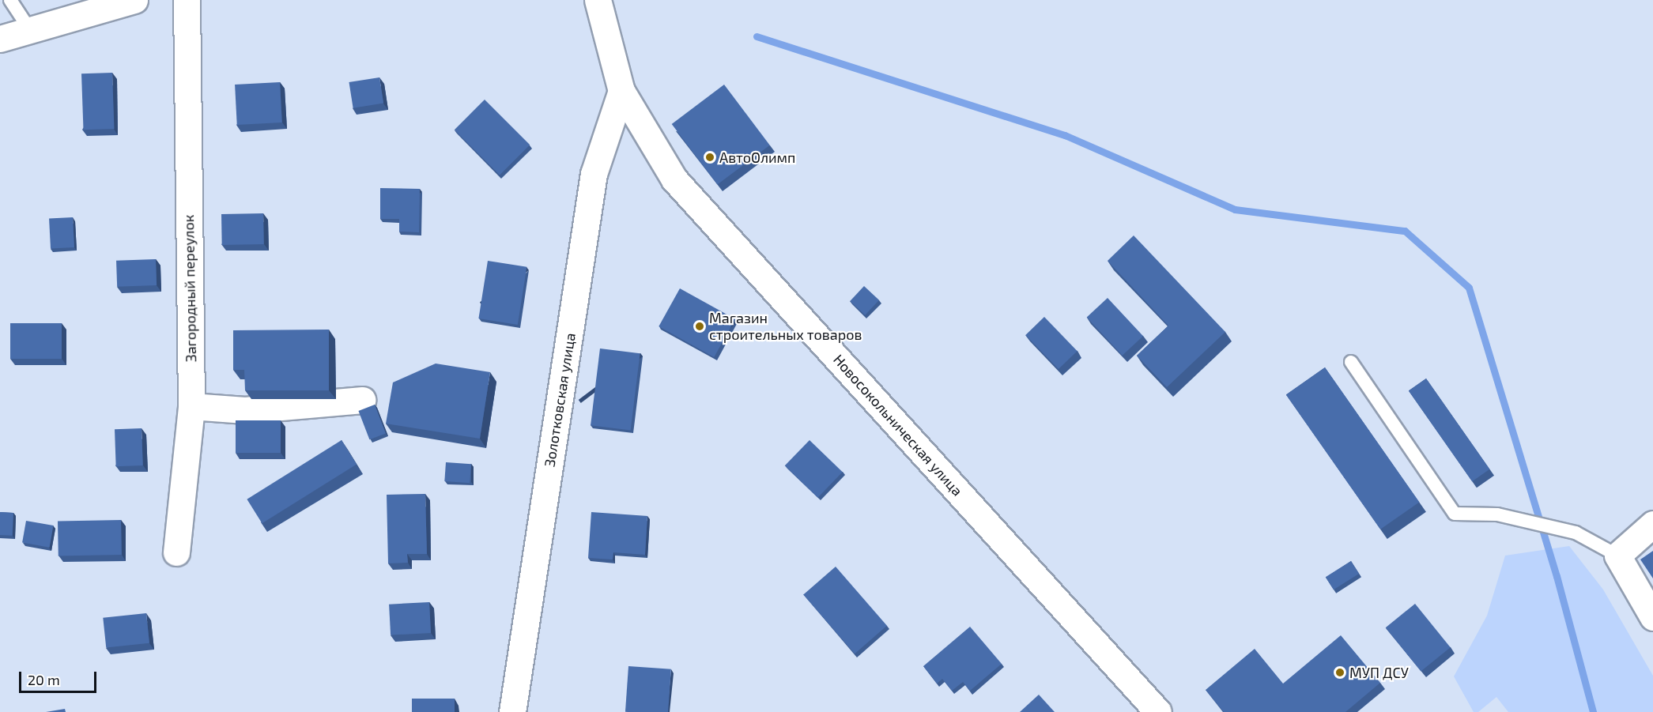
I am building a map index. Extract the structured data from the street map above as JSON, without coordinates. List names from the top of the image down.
{
  "streets": {
    "street": ["Загородный переулок", "Золотковская улица", "Новосокольническая улица"]
  },
  "crossings": [
    ["Золотковская улица", "Новосокольническая улица"]
  ],
  "places": ["АвтоОлимп", "Магазин строительных товаров", "МУП ДСУ"],
  "scale_bar": "20 m"
}
